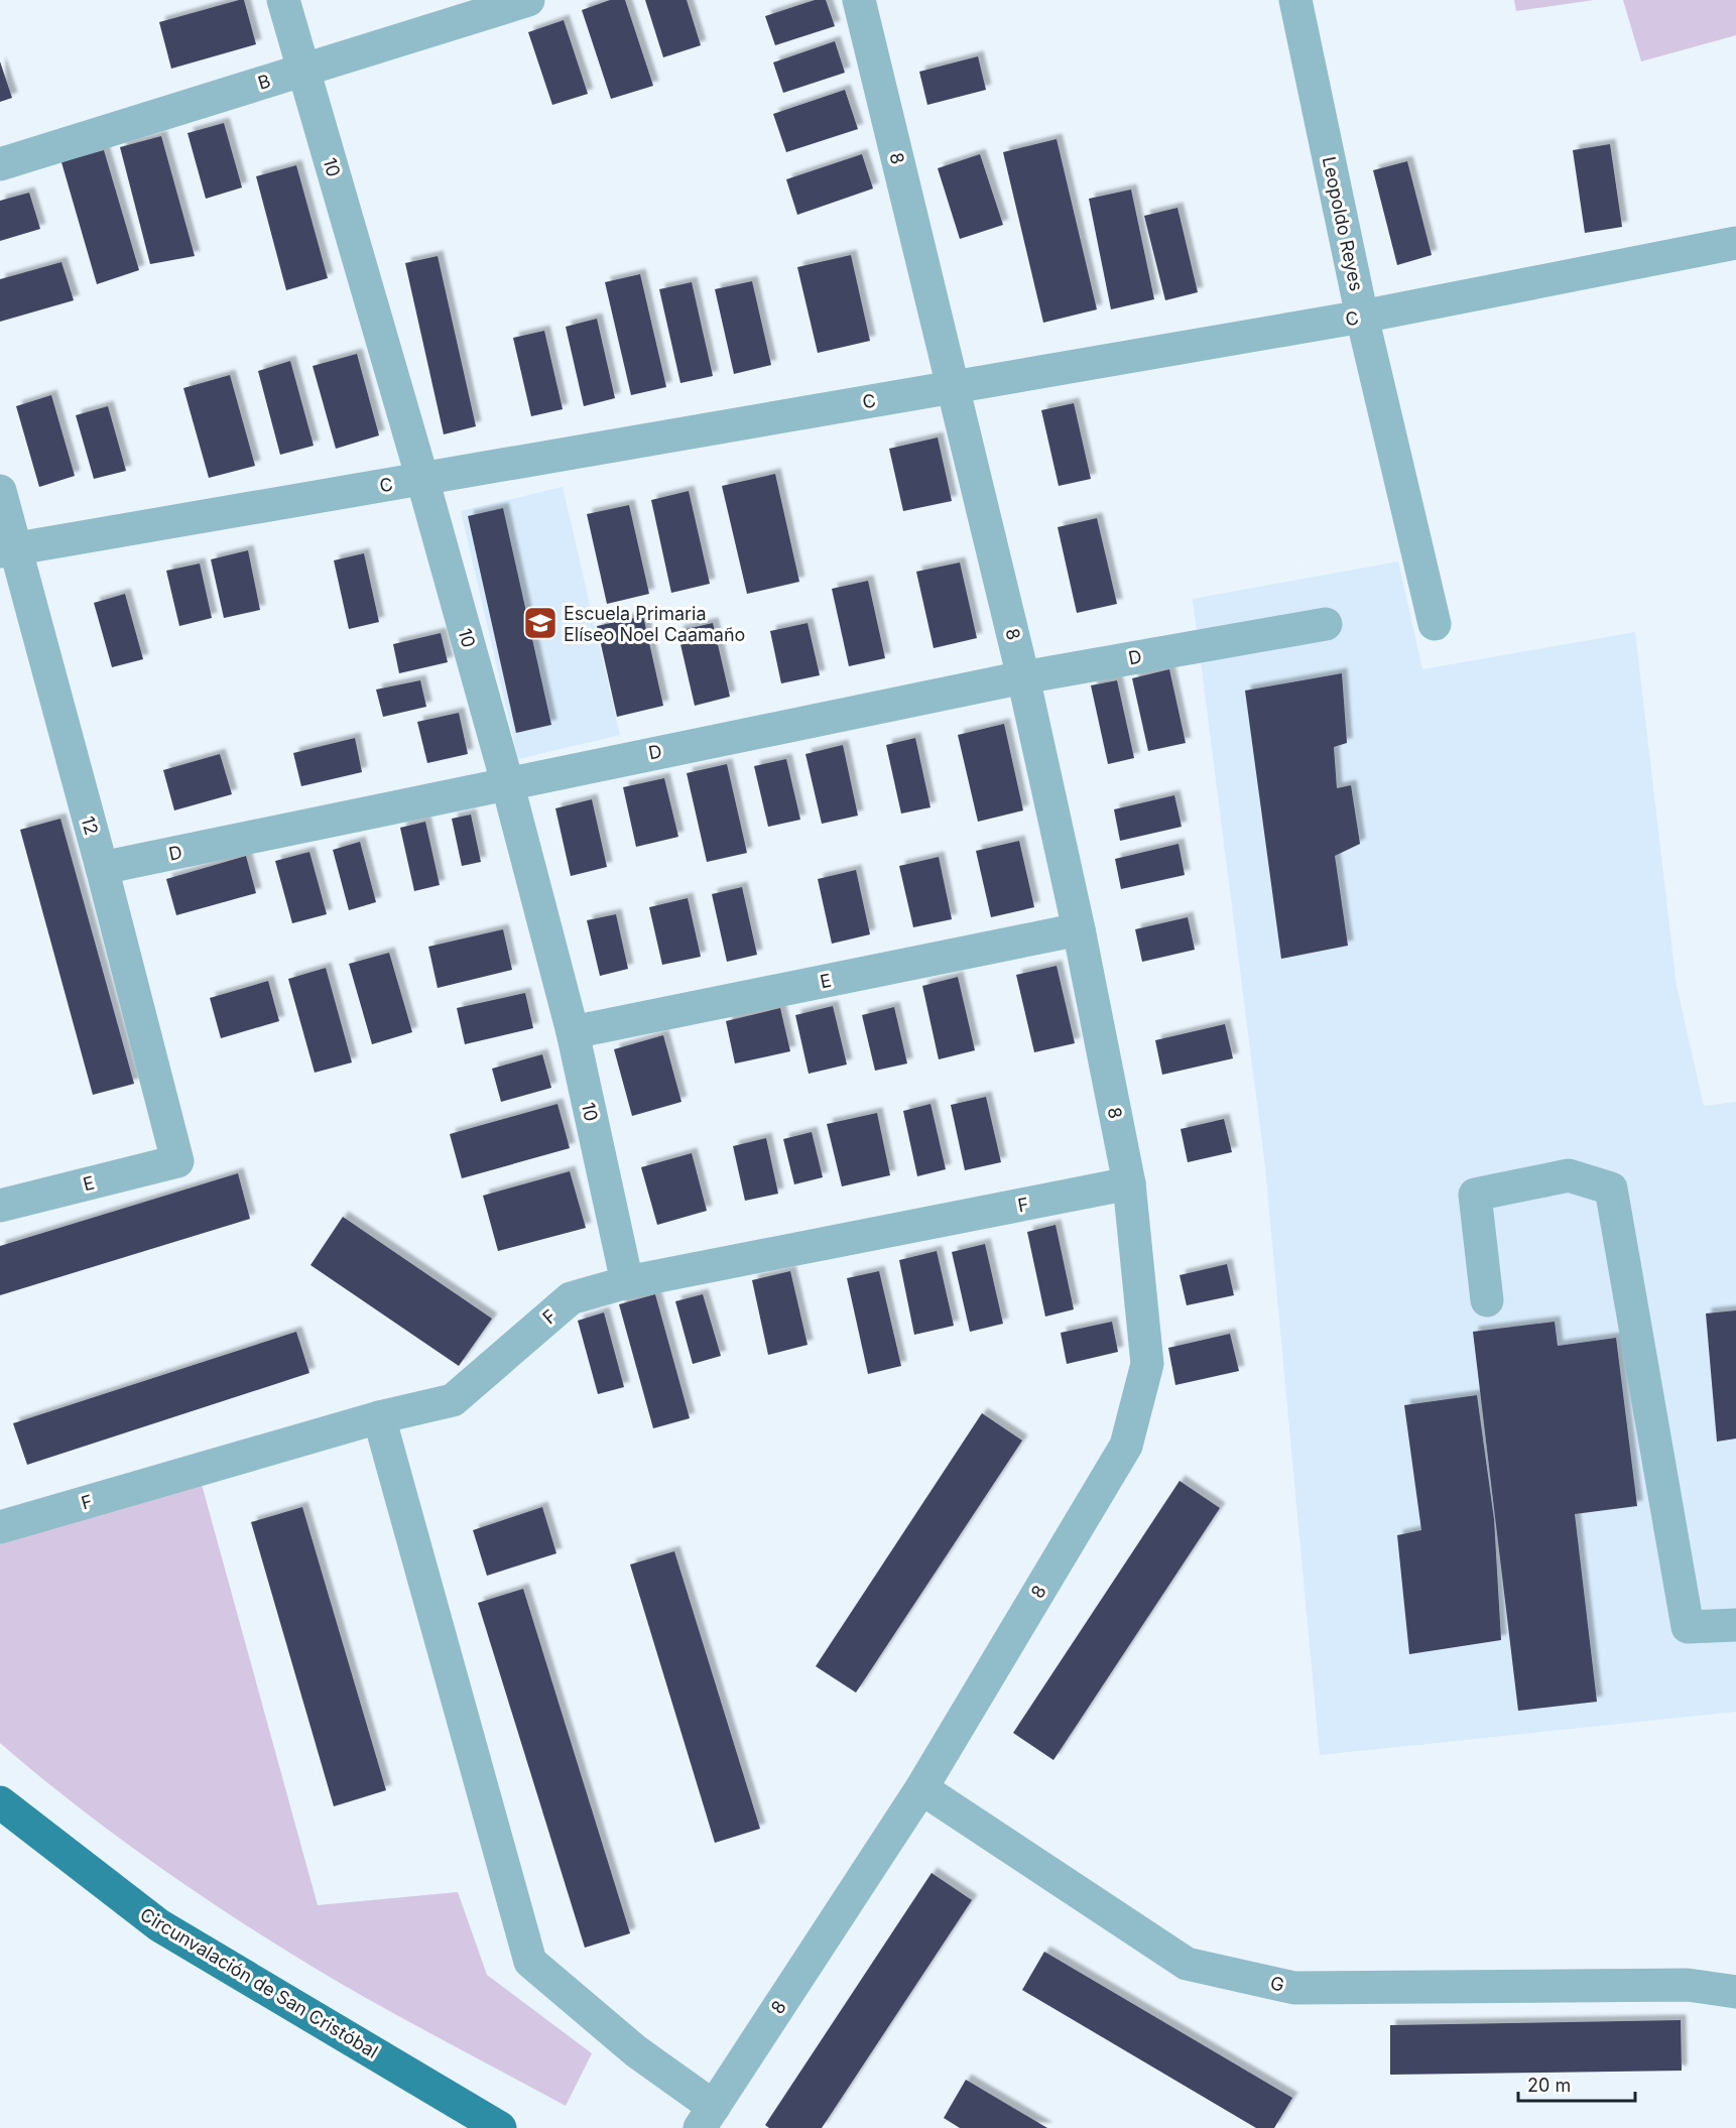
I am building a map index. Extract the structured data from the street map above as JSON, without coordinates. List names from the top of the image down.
{
  "streets": {
    "main road": ["Circunvalación de San Cristóbal"],
    "street": [
      "B",
      "8",
      "10",
      "Leopoldo Reyes",
      "C",
      "D",
      "12",
      "E",
      "F",
      "G"
    ]
  },
  "crossings": [
    ["B", "10"],
    ["8", "C"],
    ["8", "D"],
    ["8", "E"],
    ["8", "F"],
    ["8", "G"],
    ["10", "C"],
    ["10", "D"],
    ["10", "E"],
    ["10", "F"],
    ["Leopoldo Reyes", "C"],
    ["C", "12"],
    ["D", "12"],
    ["12", "E"]
  ],
  "places": {
    "school or university": ["Escuela Primaria Elíseo Noel Caamaño"]
  },
  "scale_bar": "20 m"
}
